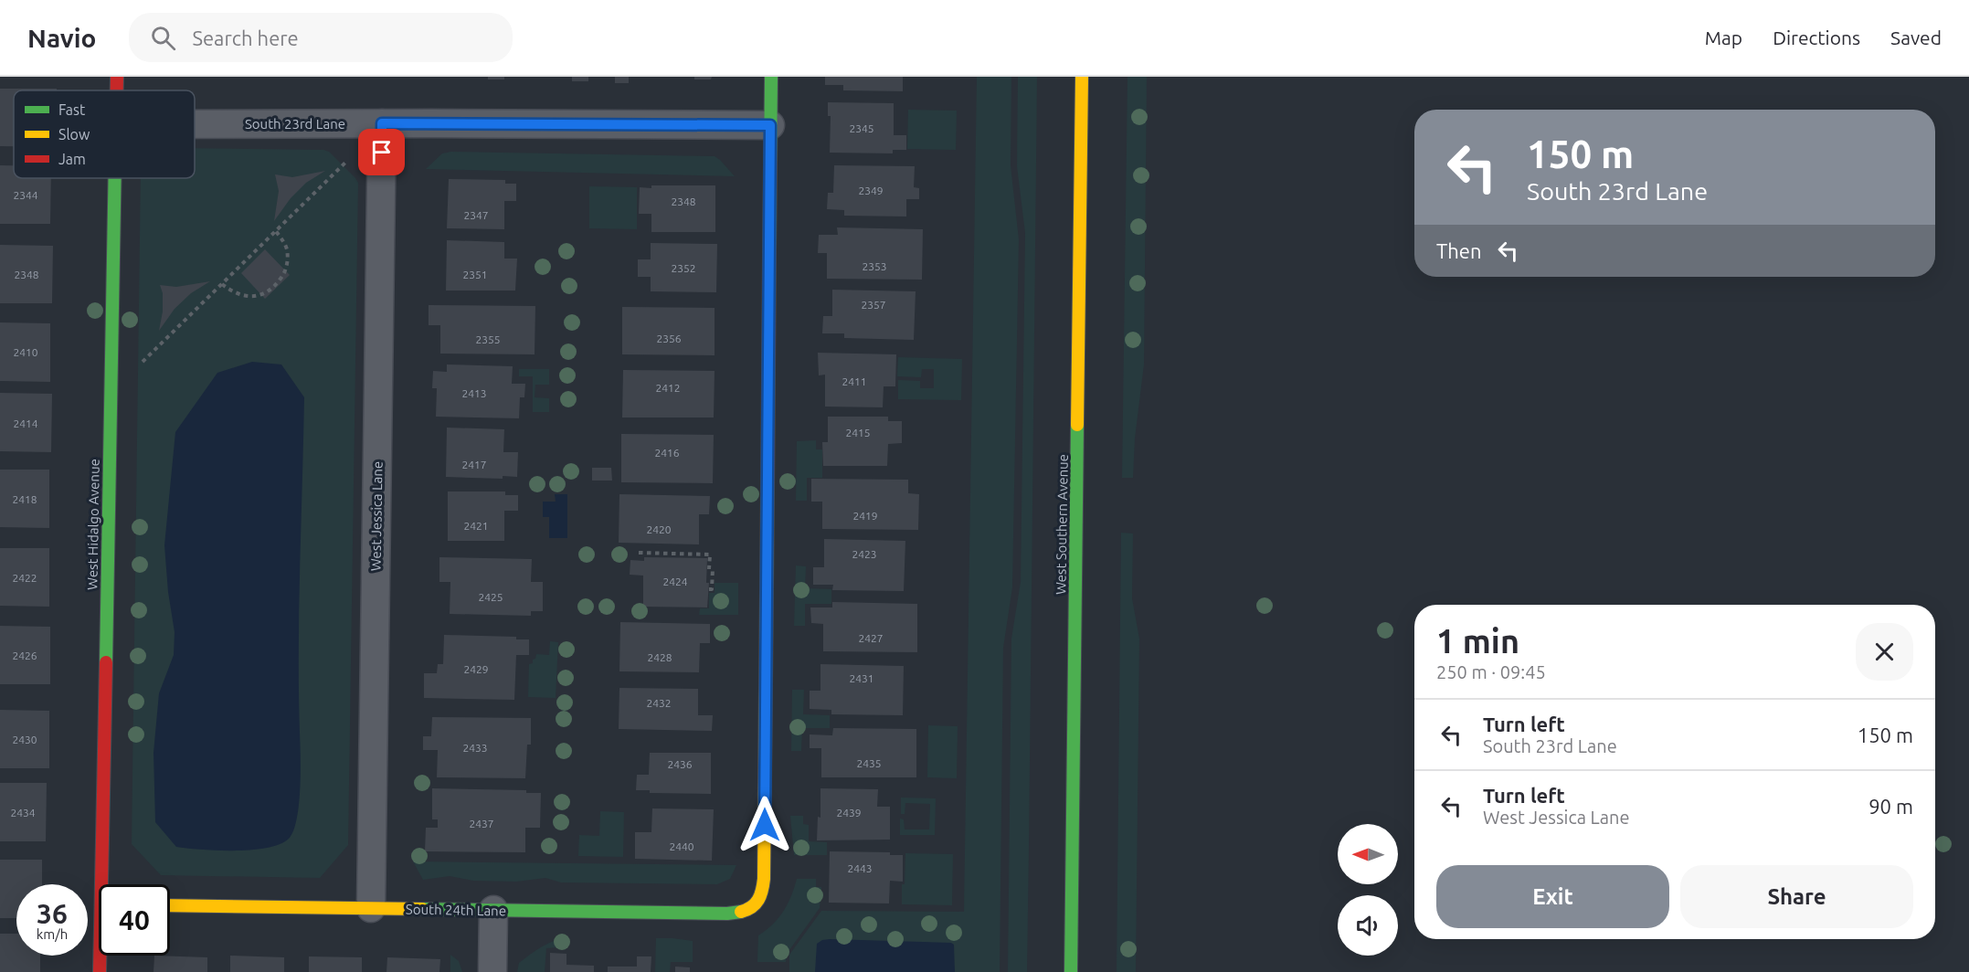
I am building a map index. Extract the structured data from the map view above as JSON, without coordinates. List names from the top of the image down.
{
  "streets": {
    "street": [
      "South 23rd Lane",
      "West Jessica Lane",
      "West Hidalgo Avenue",
      "West Southern Avenue",
      "South 24th Lane"
    ]
  },
  "crossings": [
    ["South 23rd Lane", "West Jessica Lane"],
    ["South 23rd Lane", "South 24th Lane"],
    ["West Jessica Lane", "South 24th Lane"]
  ],
  "house_numbers": [
    "2345",
    "2349",
    "2344",
    "2348",
    "2347",
    "2353",
    "2352",
    "2348",
    "2351",
    "2357",
    "2356",
    "2355",
    "2410",
    "2411",
    "2412",
    "2413",
    "2414",
    "2415",
    "2416",
    "2417",
    "2418",
    "2419",
    "2421",
    "2420",
    "2423",
    "2422",
    "2424",
    "2425",
    "2427",
    "2426",
    "2428",
    "2429",
    "2431",
    "2432",
    "2430",
    "2433",
    "2435",
    "2436",
    "2434",
    "2439",
    "2437",
    "2440",
    "2443"
  ],
  "legend": ["Fast", "Slow", "Jam"],
  "north": "left",
  "page": {
    "header": "Navio",
    "search": "Search here",
    "nav": ["Map", "Directions", "Saved"],
    "turn": ["150 m", "South 23rd Lane"],
    "then": "Then",
    "heading": ["1 min", "250 m · 09:45"],
    "list": [
      {
        "name": "Turn left",
        "note": "South 23rd Lane",
        "value": "150 m"
      },
      {
        "name": "Turn left",
        "note": "West Jessica Lane",
        "value": "90 m"
      }
    ],
    "buttons": ["Exit", "Share"],
    "speed": "36 km/h",
    "limit": "40"
  }
}
